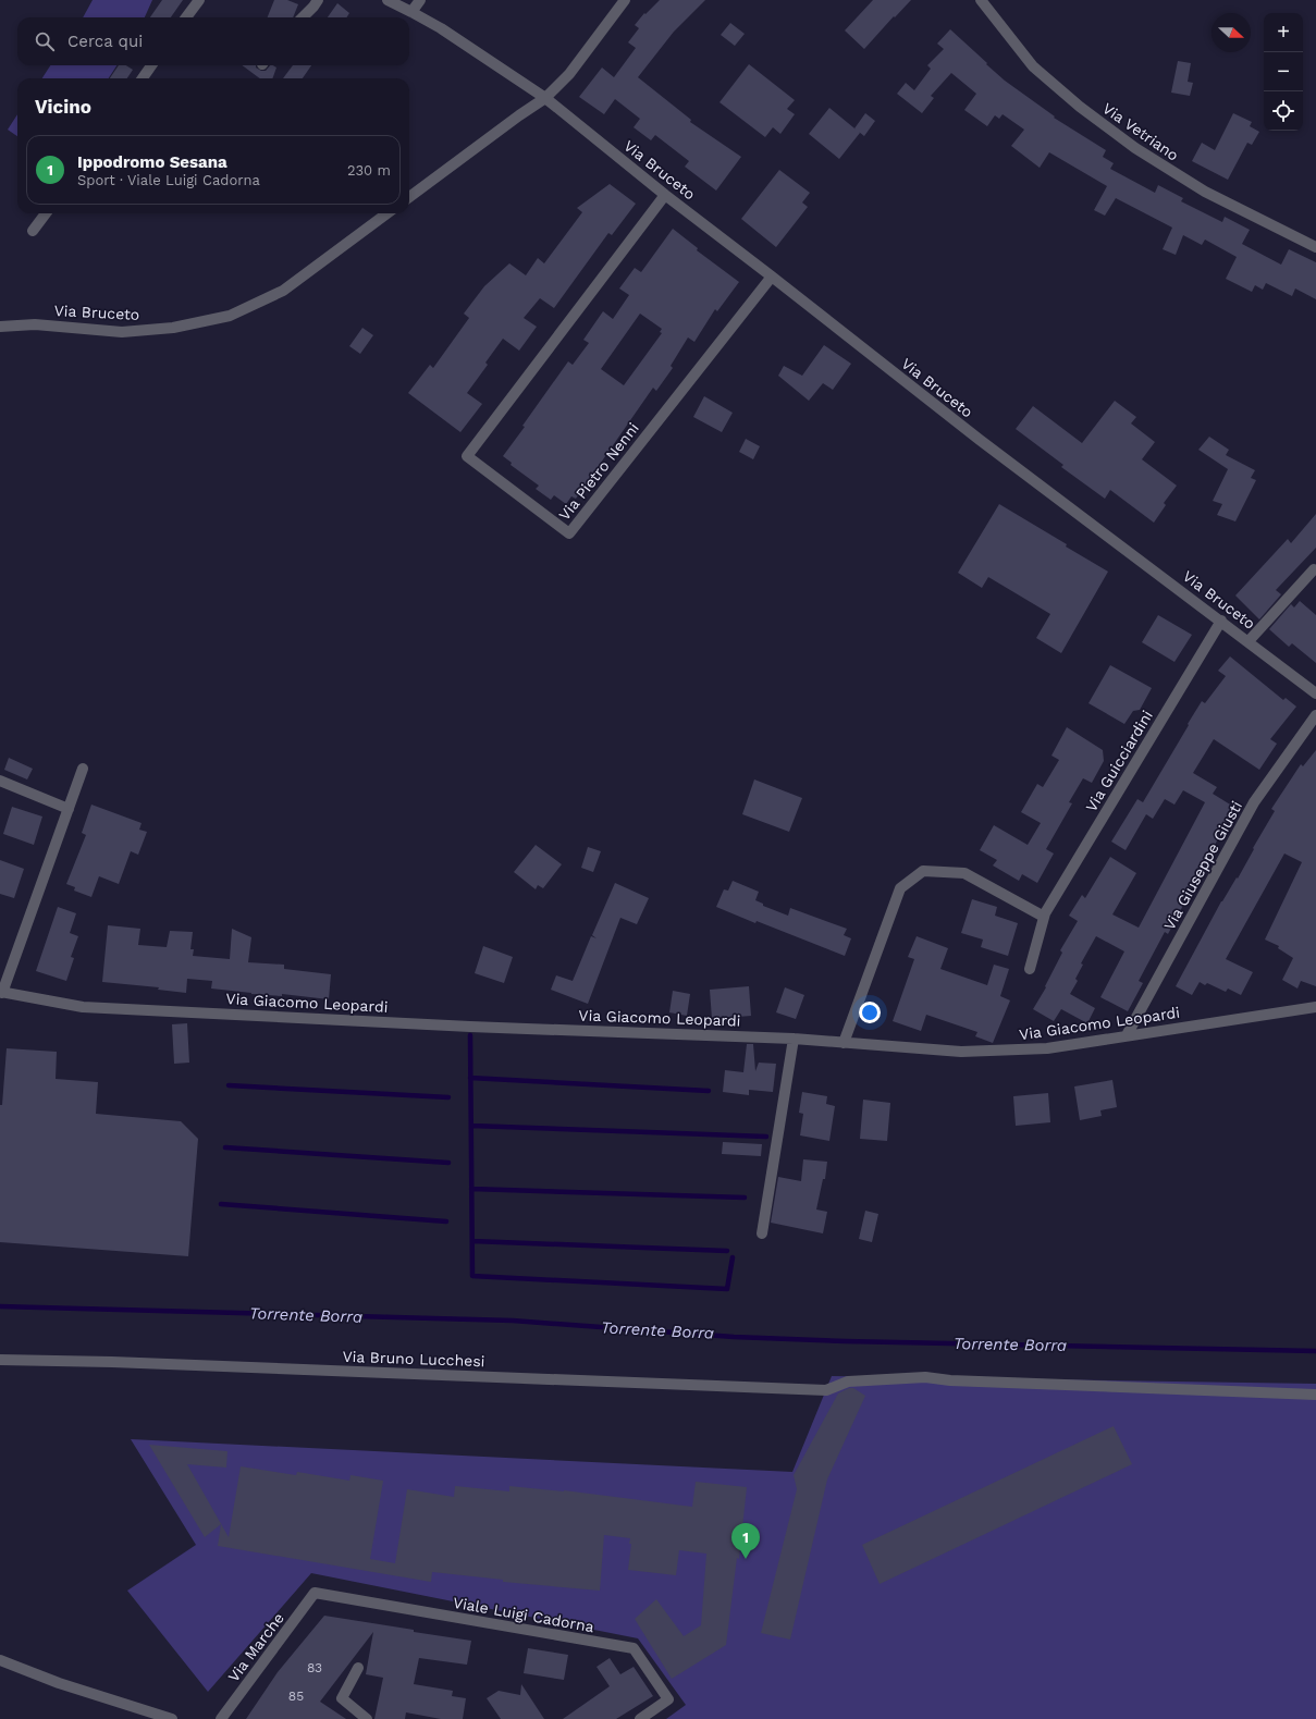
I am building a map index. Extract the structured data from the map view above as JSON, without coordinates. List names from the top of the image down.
{
  "streets": {
    "street": [
      "Via Vetriano",
      "Via Bruceto",
      "Via Pietro Nenni",
      "Via Guicciardini",
      "Via Giuseppe Giusti",
      "Via Giacomo Leopardi",
      "Via Bruno Lucchesi",
      "Viale Luigi Cadorna",
      "Via Marche"
    ]
  },
  "crossings": [
    ["Via Bruceto", "Via Pietro Nenni"],
    ["Via Bruceto", "Via Guicciardini"],
    ["Via Giuseppe Giusti", "Via Giacomo Leopardi"],
    ["Viale Luigi Cadorna", "Via Marche"]
  ],
  "water": ["Torrente Borra"],
  "house_numbers": ["83", "85"],
  "north": "right",
  "page": {
    "map_buttons": ["+", "−"],
    "search": "Cerca qui",
    "heading": "Vicino",
    "list": [
      {
        "mark": "1",
        "name": "Ippodromo Sesana",
        "note": "Sport · Viale Luigi Cadorna",
        "value": "230 m"
      }
    ],
    "pins": "1"
  }
}
